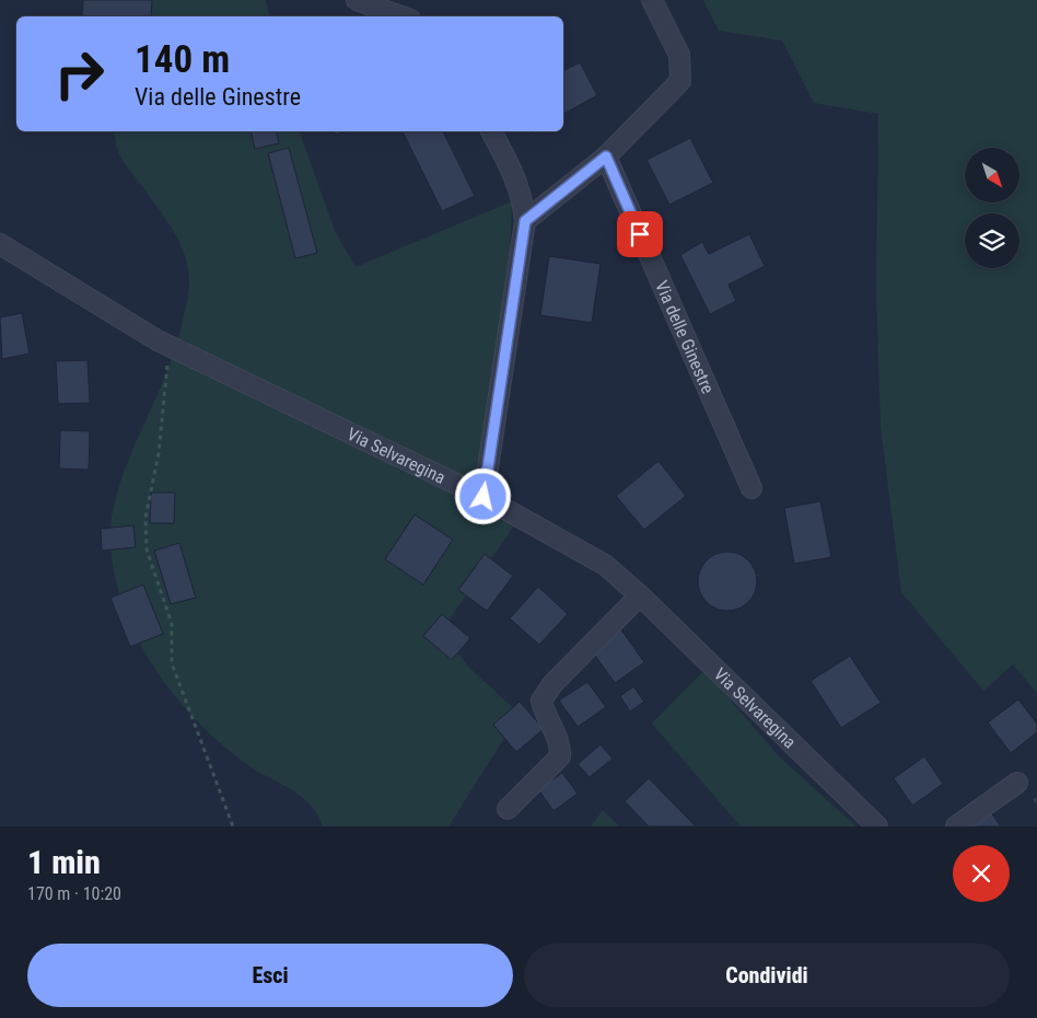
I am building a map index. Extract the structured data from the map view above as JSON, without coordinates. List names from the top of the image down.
{
  "streets": {
    "street": ["Via delle Ginestre", "Via Selvaregina"]
  },
  "north": "bottom right",
  "page": {
    "turn": ["140 m", "Via delle Ginestre"],
    "heading": ["1 min", "170 m · 10:20"],
    "buttons": ["Esci", "Condividi"]
  }
}
